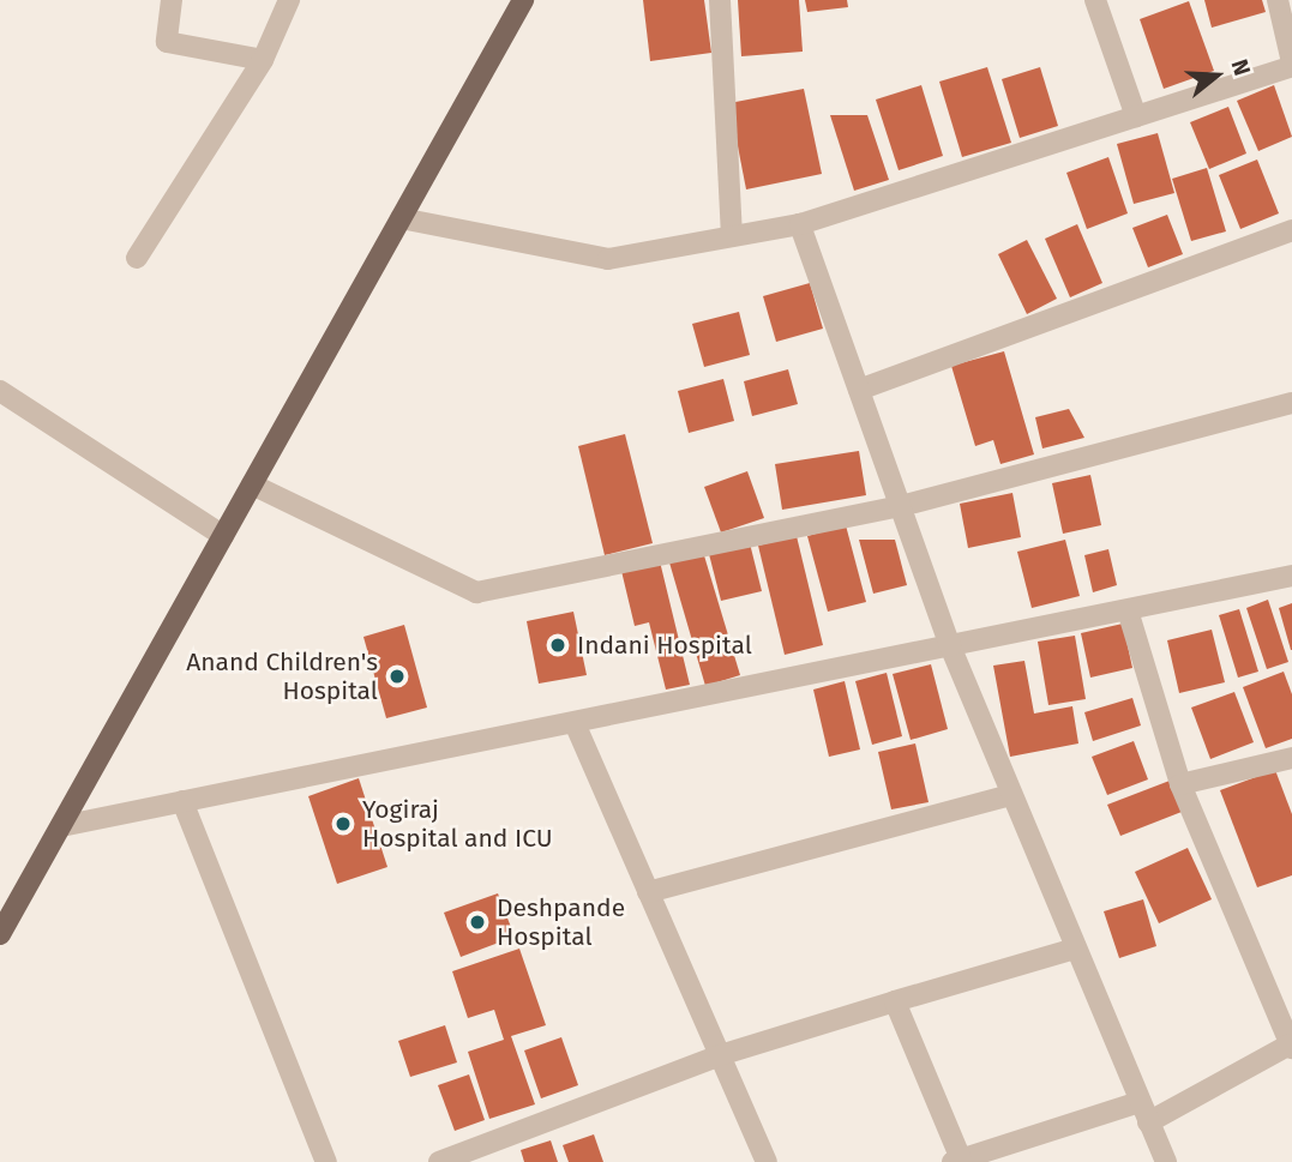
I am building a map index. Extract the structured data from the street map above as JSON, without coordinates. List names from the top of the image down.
{
  "places": [
    "Indani Hospital",
    "Anand Children's Hospital",
    "Yogiraj Hospital and ICU",
    "Deshpande Hospital"
  ],
  "north": "right"
}
